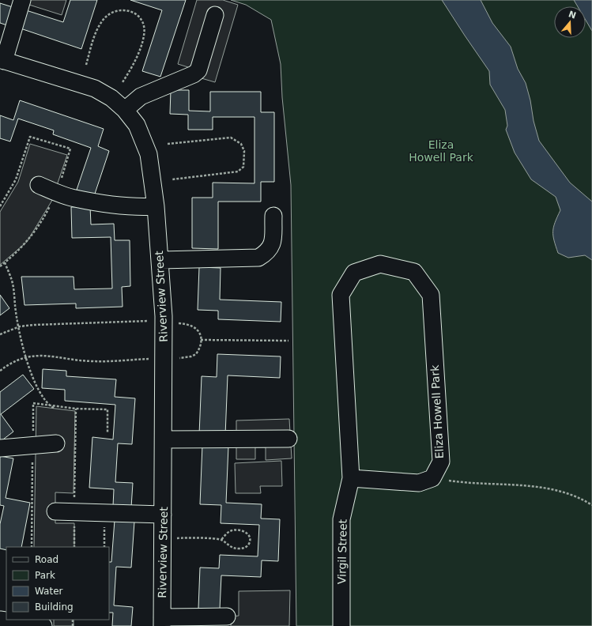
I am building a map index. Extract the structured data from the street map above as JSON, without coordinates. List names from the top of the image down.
{
  "streets": {
    "street": ["Riverview Street", "Eliza Howell Park", "Virgil Street"]
  },
  "crossings": [
    ["Eliza Howell Park", "Virgil Street"]
  ],
  "parks": ["Eliza Howell Park"],
  "legend": [
    "Road",
    "Park",
    "Water",
    "Building"
  ],
  "north": "top"
}
